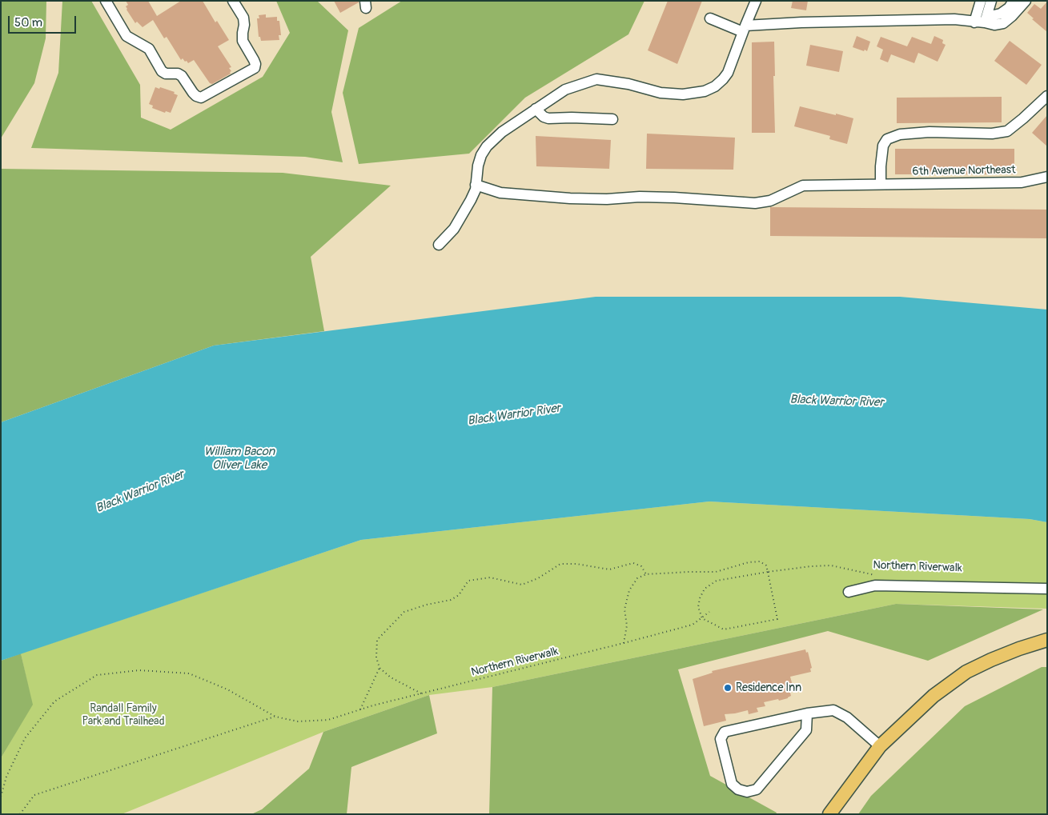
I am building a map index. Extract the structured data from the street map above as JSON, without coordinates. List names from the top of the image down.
{
  "streets": {
    "street": ["6th Avenue Northeast"],
    "path": ["Northern Riverwalk"]
  },
  "water": ["Black Warrior River", "William Bacon Oliver Lake"],
  "parks": ["Randall Family Park and Trailhead"],
  "places": ["Residence Inn"],
  "scale_bar": "50 m"
}
